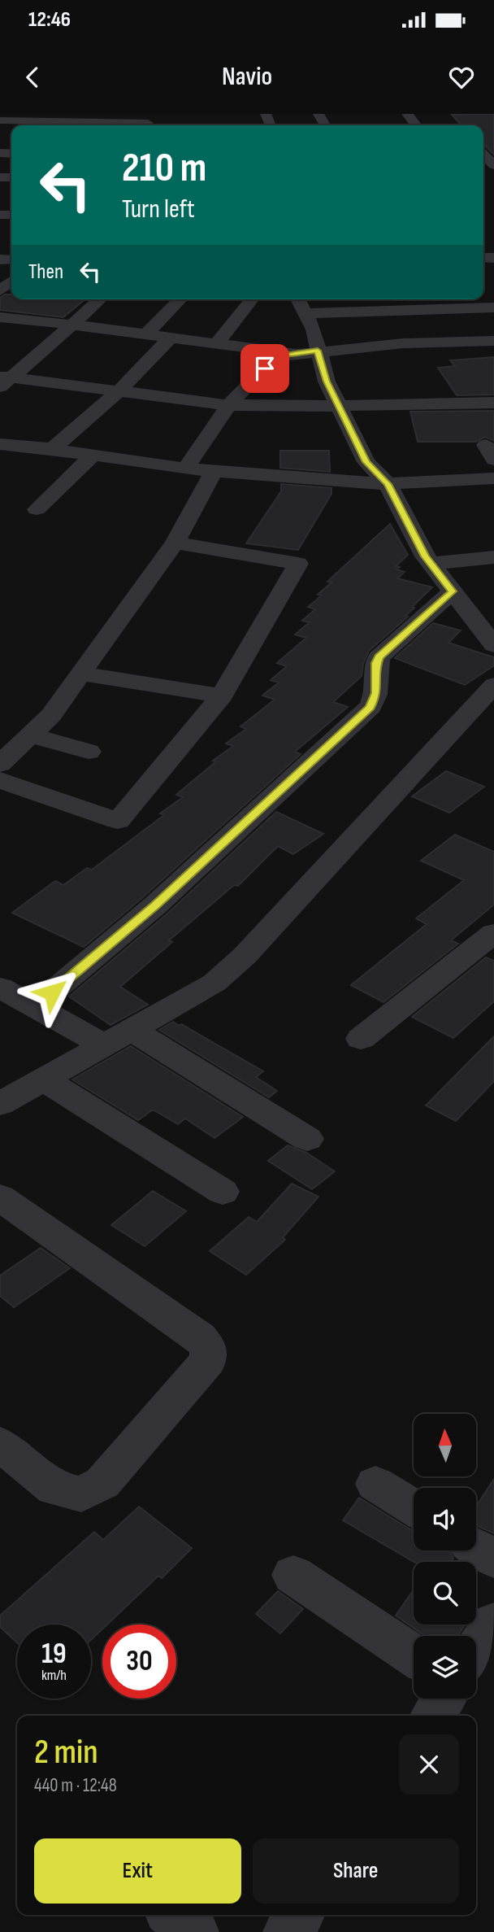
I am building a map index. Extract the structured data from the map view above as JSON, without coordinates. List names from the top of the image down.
{
  "north": "top",
  "page": {
    "status": "12:46",
    "header": "Navio",
    "turn": ["210 m", "Turn left"],
    "then": "Then",
    "speed": "19 km/h",
    "limit": "30",
    "heading": ["2 min", "440 m · 12:48"],
    "buttons": ["Exit", "Share"]
  }
}
